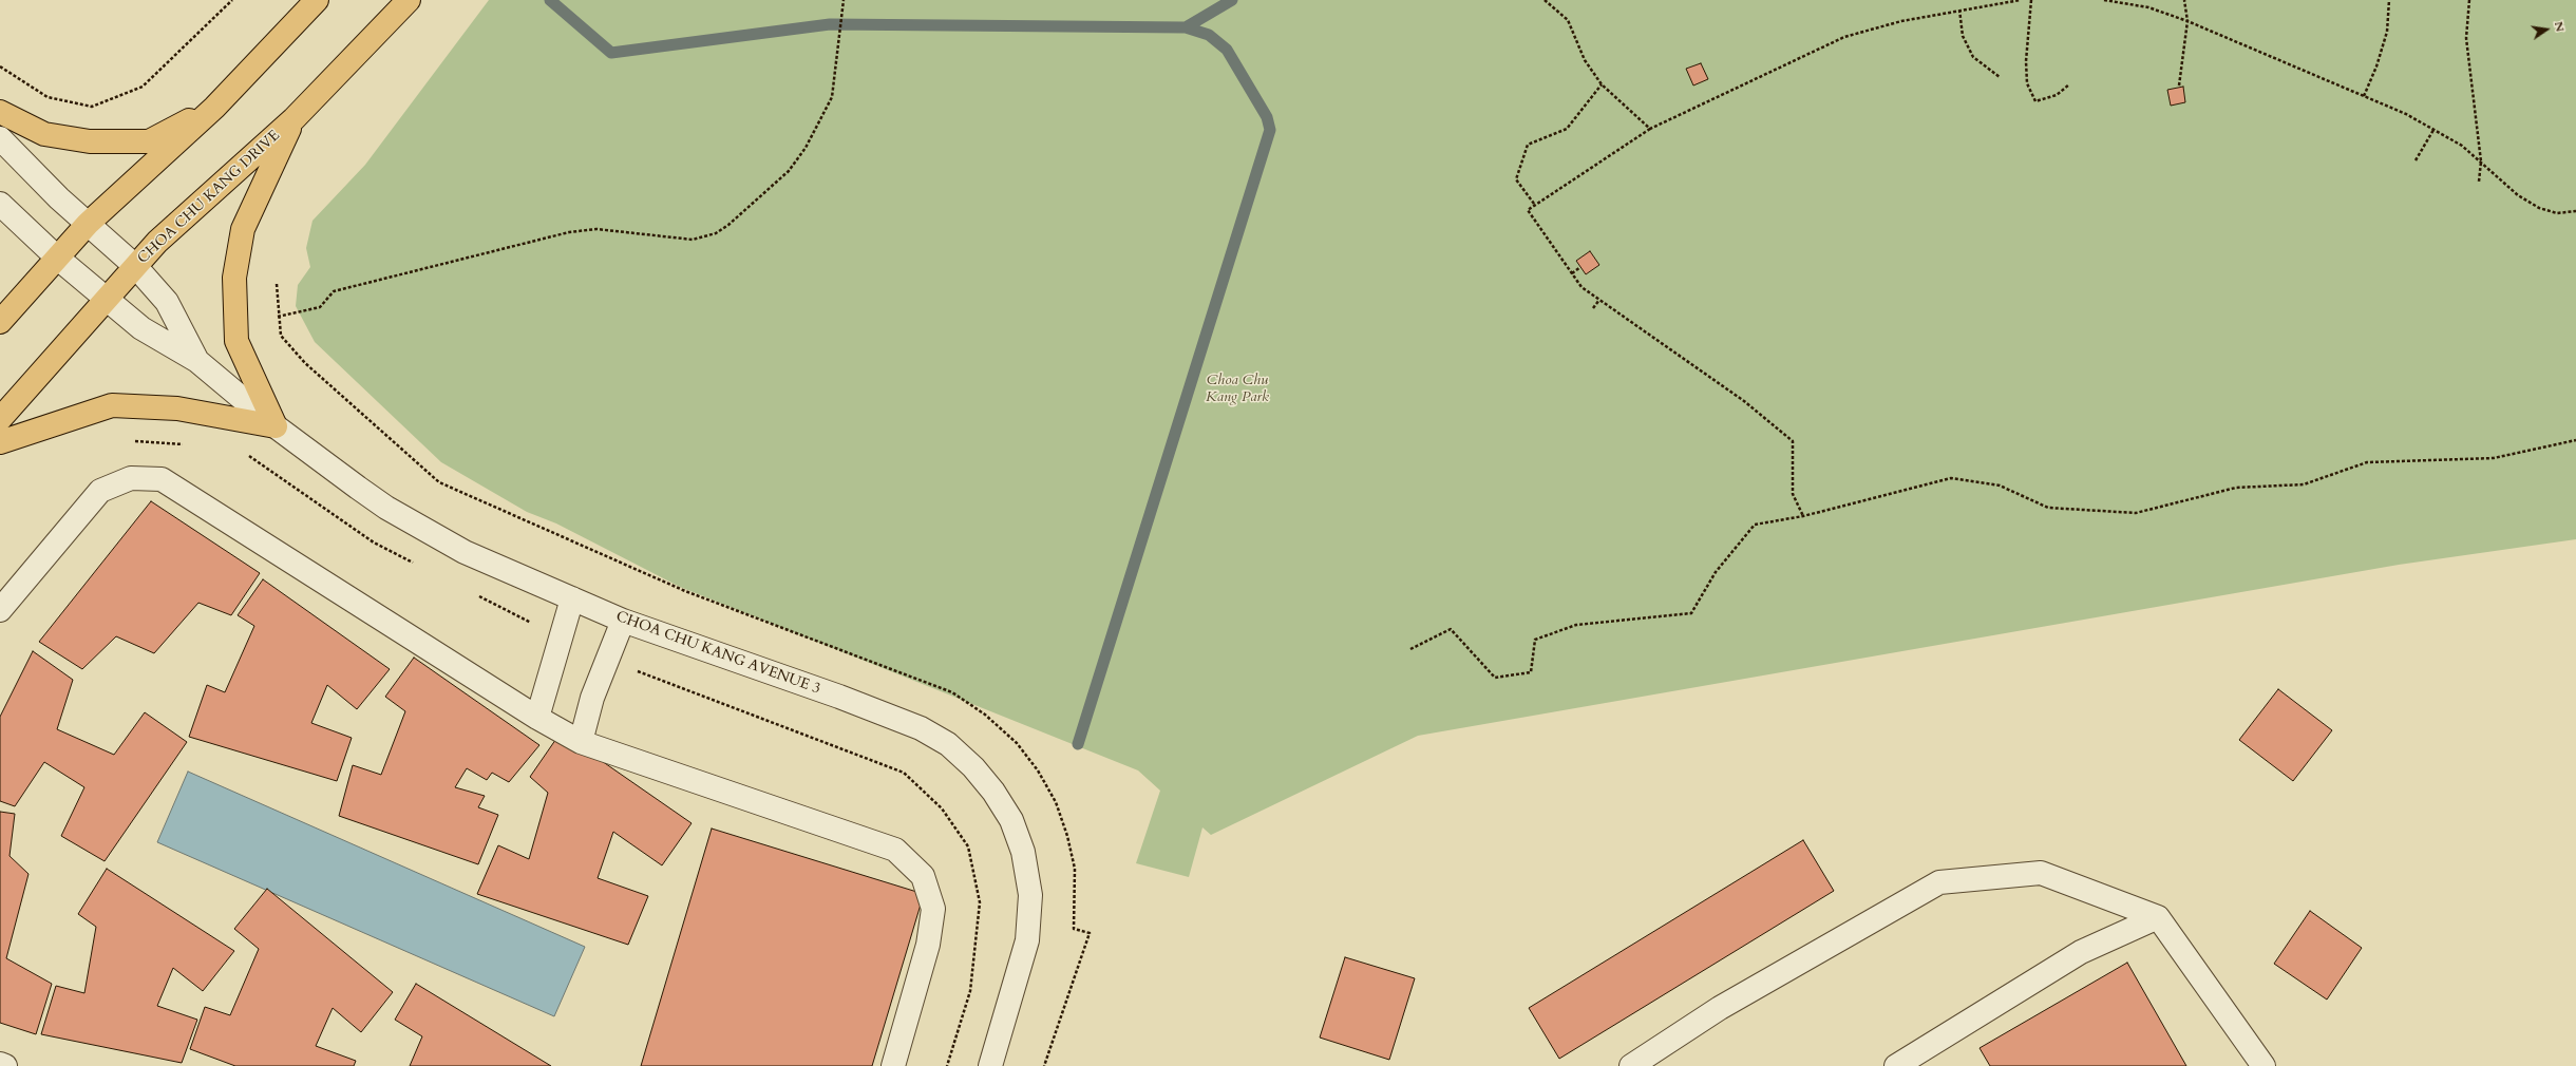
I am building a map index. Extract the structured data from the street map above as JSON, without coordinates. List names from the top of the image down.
{
  "streets": {
    "main road": ["CHOA CHU KANG DRIVE"],
    "street": ["CHOA CHU KANG AVENUE 3"]
  },
  "crossings": [
    ["CHOA CHU KANG DRIVE", "CHOA CHU KANG AVENUE 3"]
  ],
  "parks": ["Choa Chu Kang Park"],
  "north": "right"
}
